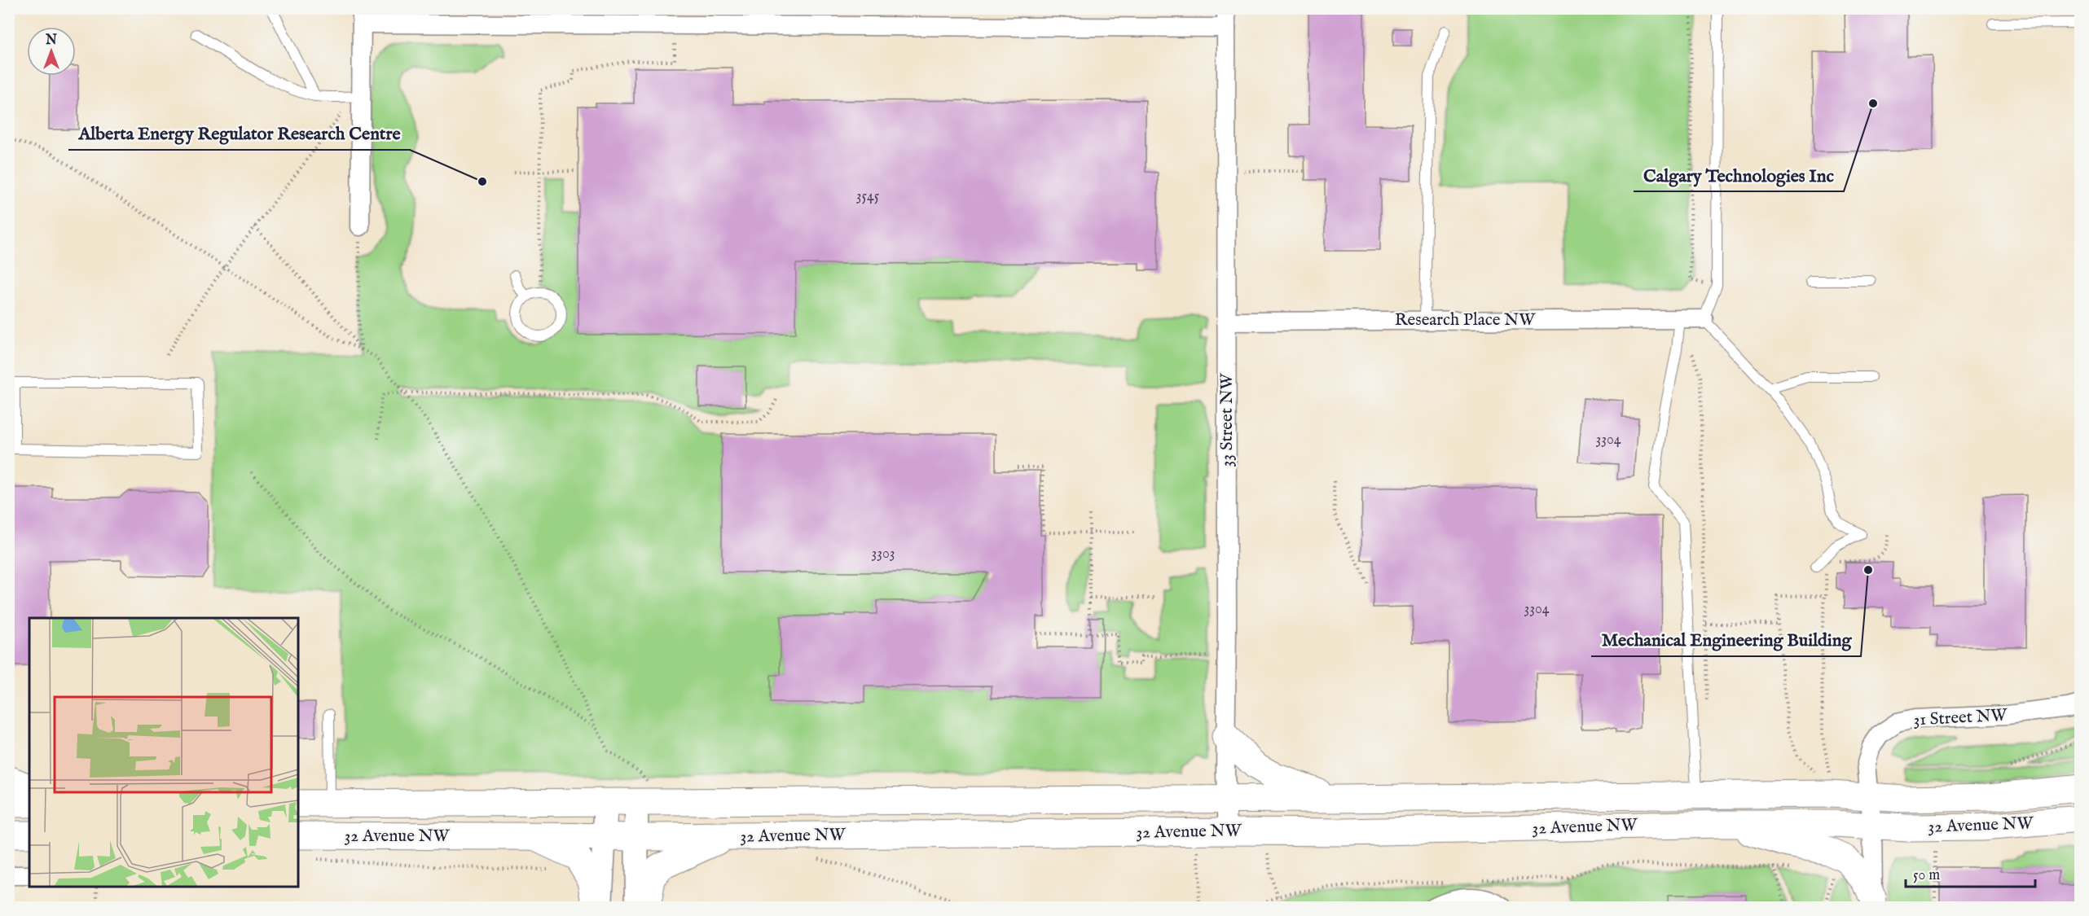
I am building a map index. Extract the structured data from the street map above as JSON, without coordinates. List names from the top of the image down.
{
  "streets": {
    "main road": ["32 Avenue NW"],
    "street": ["Research Place NW", "33 Street NW", "31 Street NW"]
  },
  "crossings": [
    ["Research Place NW", "33 Street NW"],
    ["33 Street NW", "32 Avenue NW"],
    ["31 Street NW", "32 Avenue NW"]
  ],
  "places": ["Calgary Technologies Inc", "Alberta Energy Regulator Research Centre", "Mechanical Engineering Building"],
  "house_numbers": [
    "3545",
    "3304",
    "3303",
    "3304"
  ],
  "scale_bar": "50 m",
  "north": "top"
}
